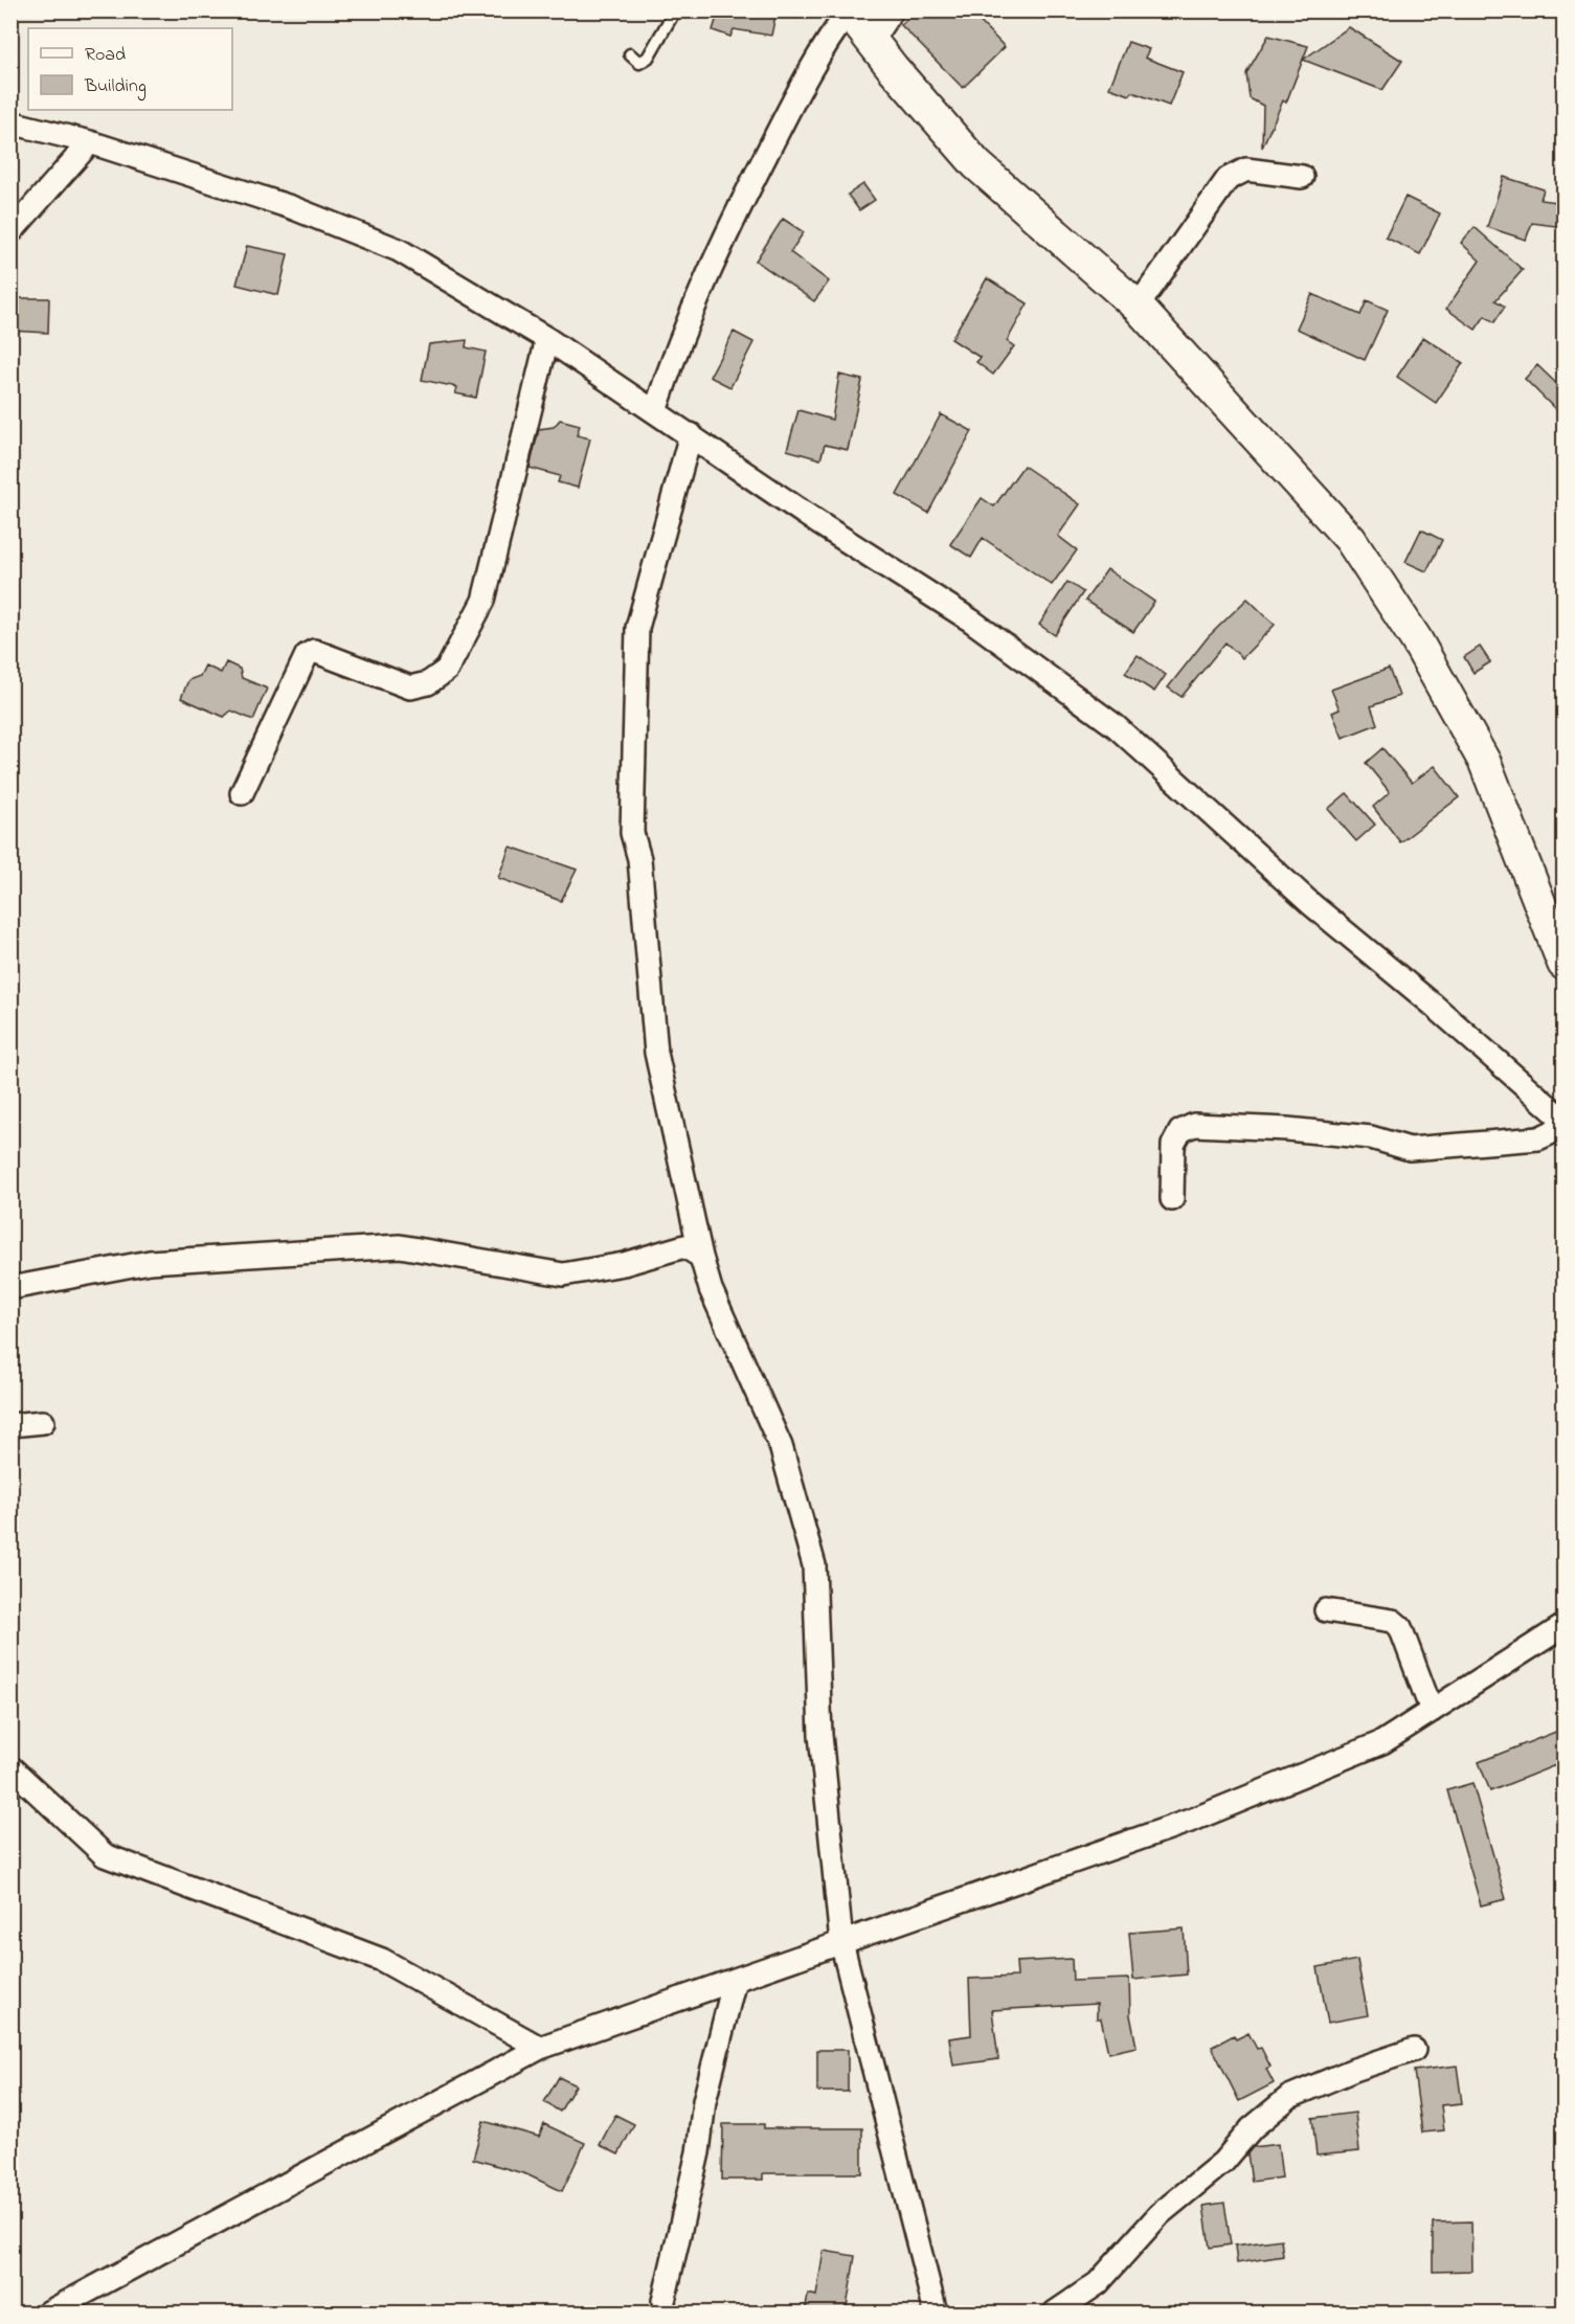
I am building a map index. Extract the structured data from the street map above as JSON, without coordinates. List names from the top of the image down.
{
  "legend": ["Road", "Building"]
}
